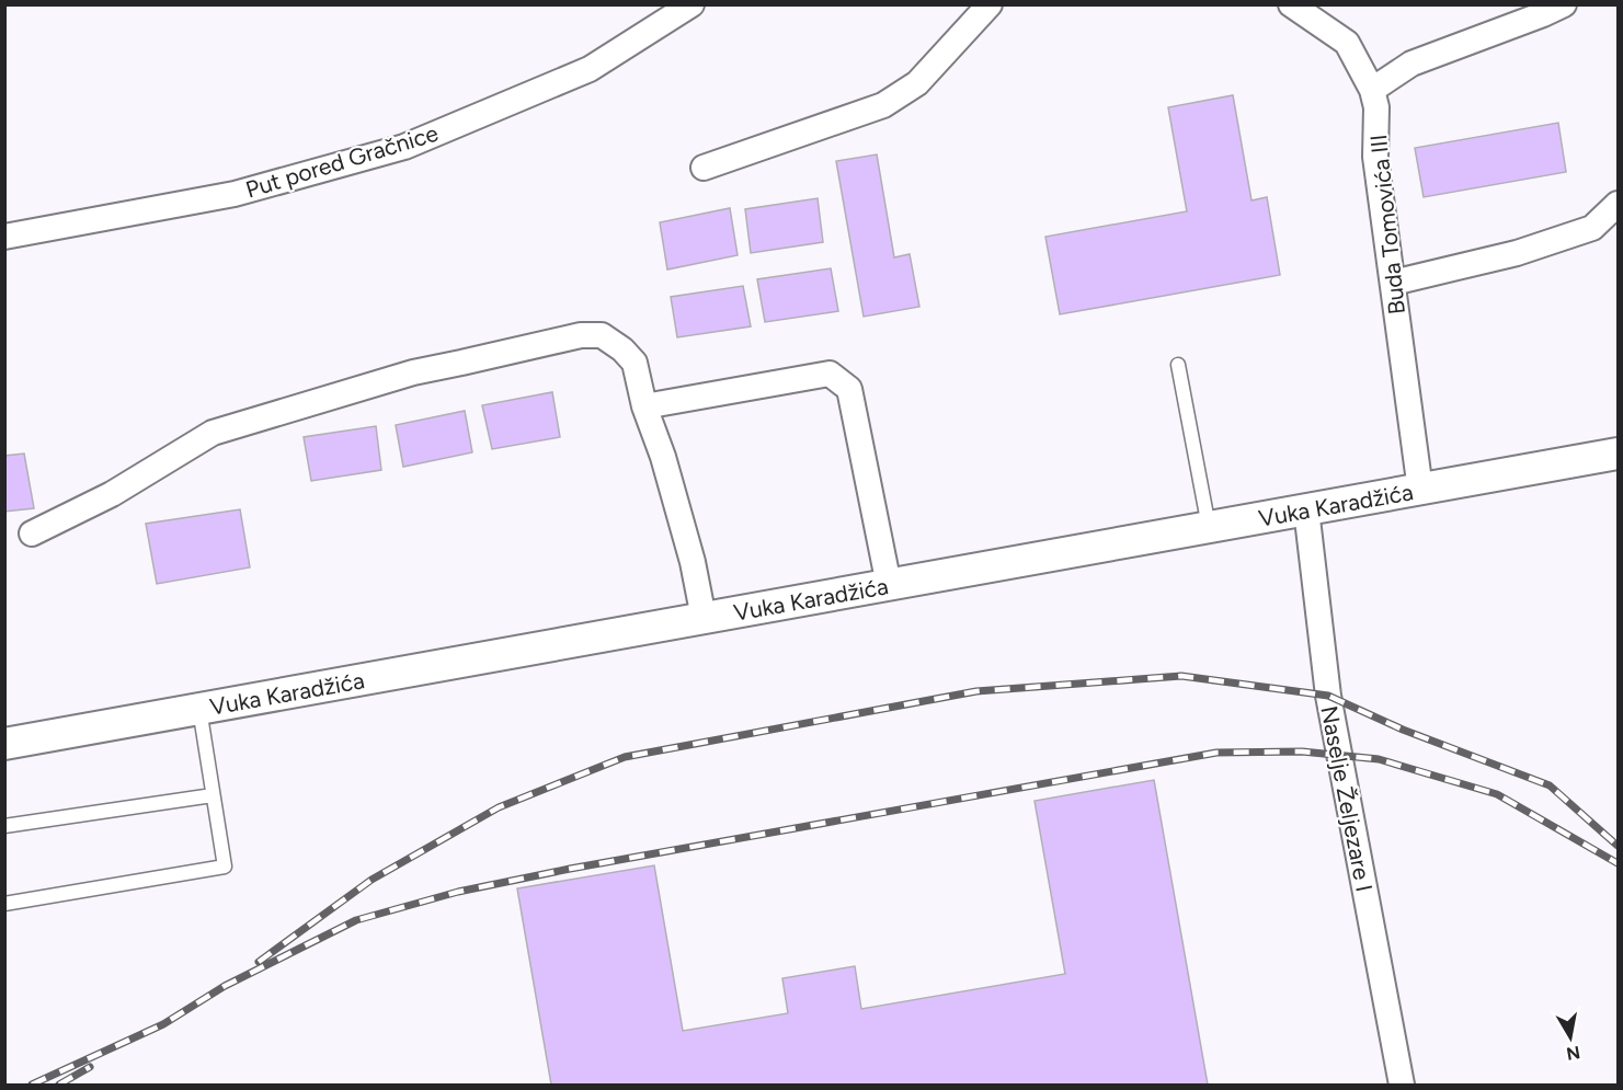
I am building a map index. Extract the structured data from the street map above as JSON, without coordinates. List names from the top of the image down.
{
  "streets": {
    "street": [
      "Put pored Gračnice",
      "Buda Tomovića III",
      "Vuka Karadžića",
      "Naselje Željezare I"
    ]
  },
  "crossings": [
    ["Buda Tomovića III", "Vuka Karadžića"],
    ["Vuka Karadžića", "Naselje Željezare I"]
  ],
  "north": "bottom"
}
